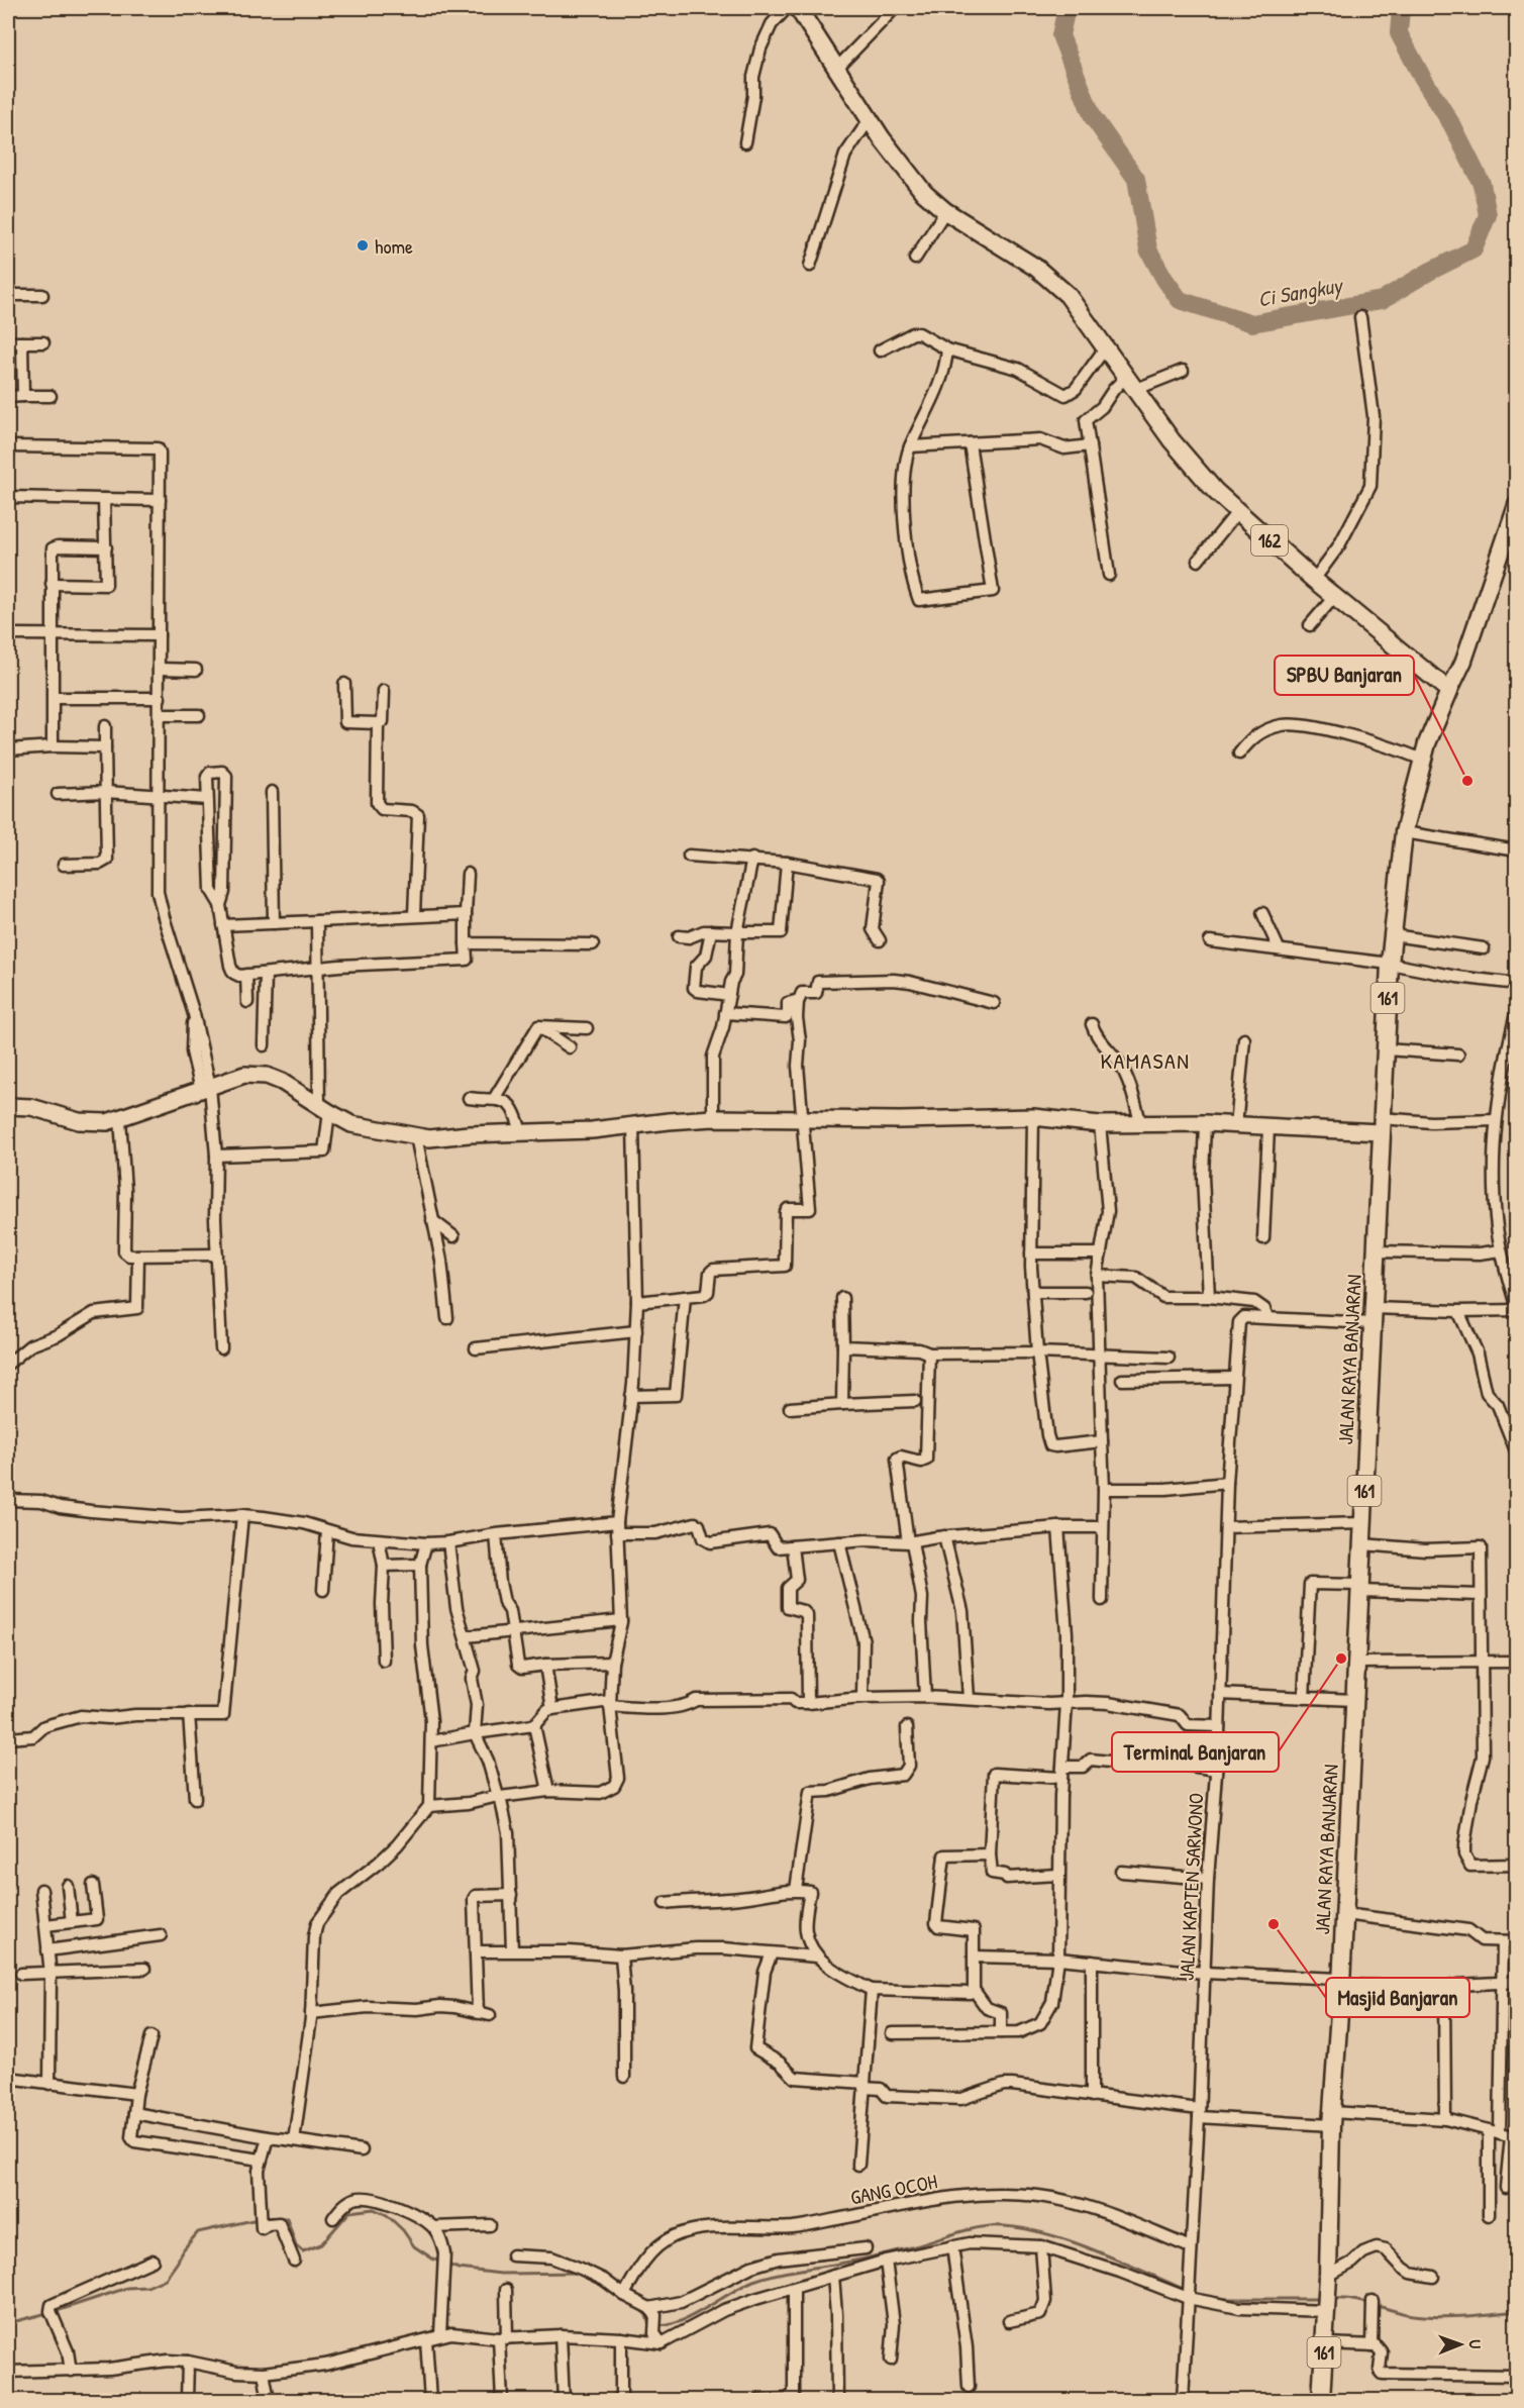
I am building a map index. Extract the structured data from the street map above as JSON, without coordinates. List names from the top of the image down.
{
  "streets": {
    "main road": ["162", "161", "JALAN RAYA BANJARAN"],
    "street": ["JALAN KAPTEN SARWONO", "GANG OCOH"]
  },
  "crossings": [
    ["162", "161"],
    ["162", "JALAN RAYA BANJARAN"],
    ["161", "JALAN RAYA BANJARAN"],
    ["JALAN KAPTEN SARWONO", "GANG OCOH"]
  ],
  "districts": ["KAMASAN"],
  "water": ["Ci Sangkuy"],
  "places": [
    "home",
    "SPBU Banjaran",
    "Terminal Banjaran",
    "Masjid Banjaran"
  ],
  "north": "right"
}
